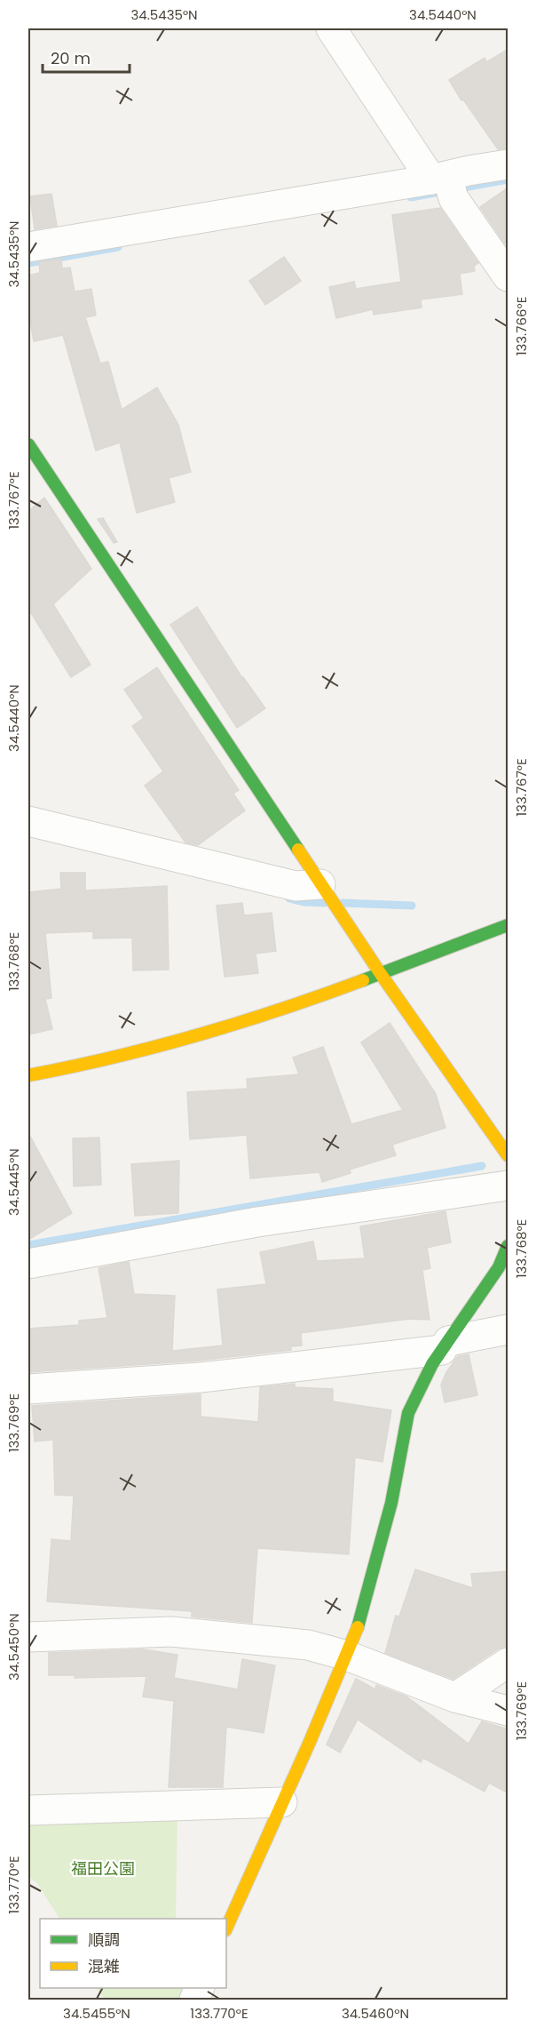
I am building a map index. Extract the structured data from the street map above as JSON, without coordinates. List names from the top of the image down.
{
  "parks": ["福田公園"],
  "legend": ["順調", "混雑"],
  "scale_bar": "20 m",
  "coordinates": [
    "34.5435°N",
    "34.5440°N",
    "133.766°E",
    "133.767°E",
    "133.768°E",
    "34.5445°N",
    "133.769°E",
    "34.5450°N",
    "133.770°E",
    "34.5455°N",
    "34.5460°N"
  ]
}
